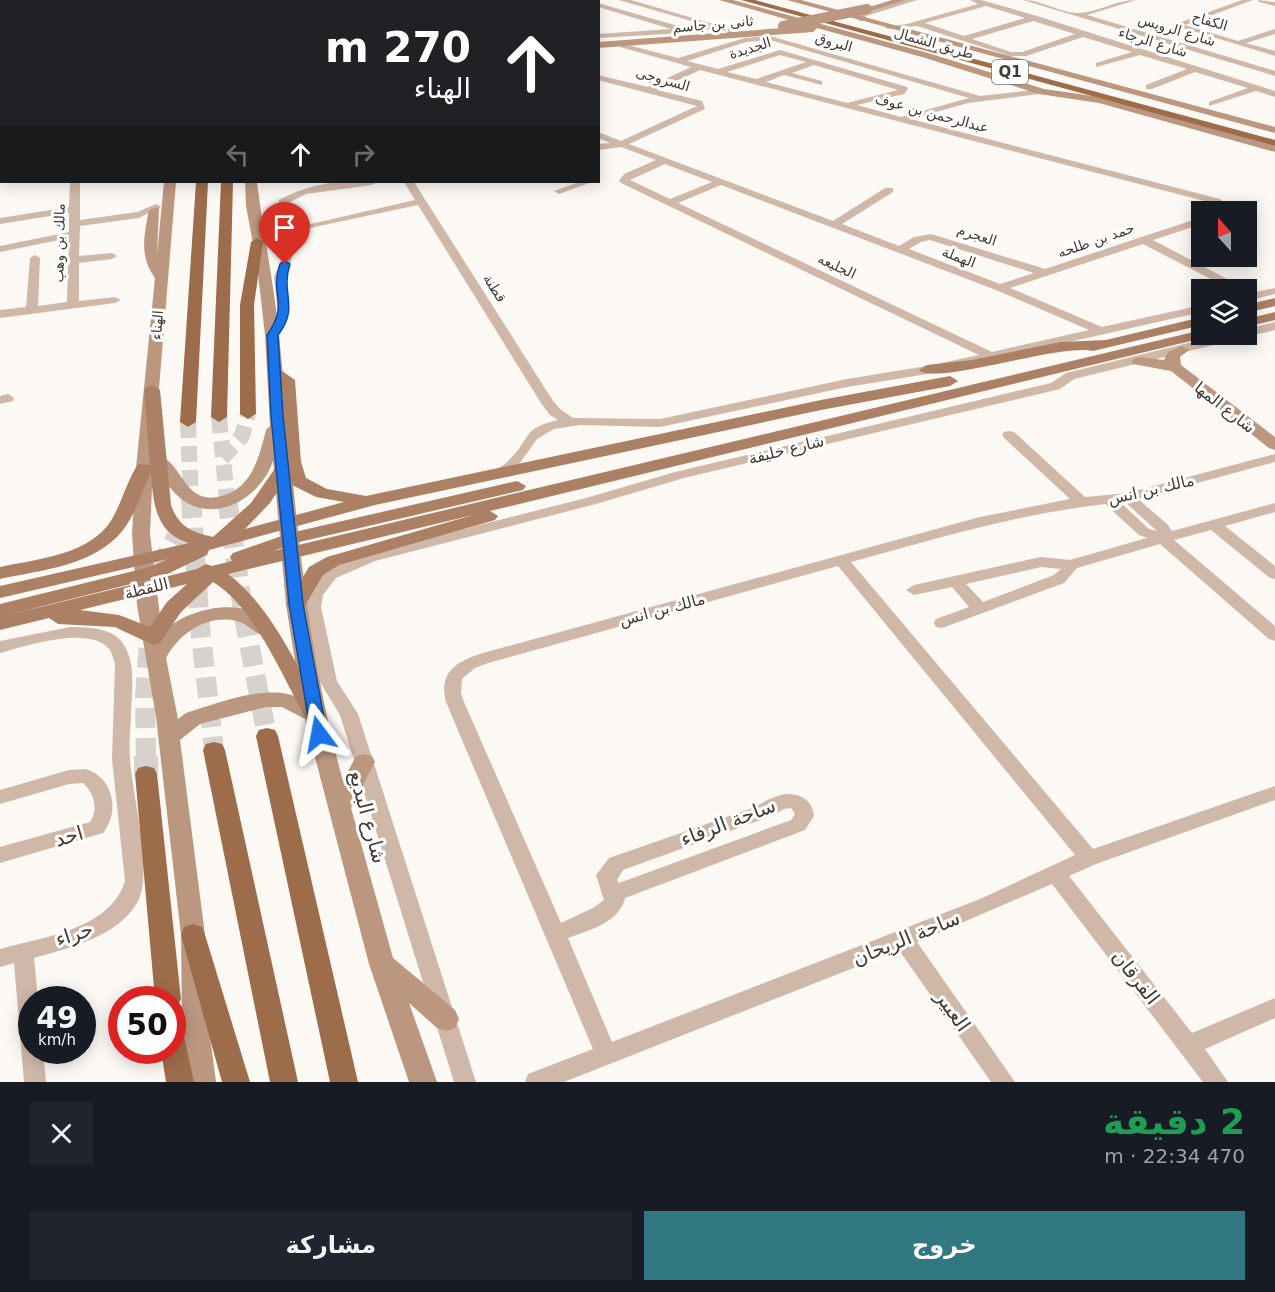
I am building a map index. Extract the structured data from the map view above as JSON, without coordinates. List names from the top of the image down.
{
  "streets": {
    "highway": ["طريق الشمال", "Q1"],
    "main road": [
      "ثانى بن جاسم",
      "الهناء",
      "شارع المها",
      "شارع خليفة",
      "اللقطة",
      "شارع البديع"
    ],
    "street": [
      "الكفاح",
      "شارع الرويس",
      "البروق",
      "شارع الرجاء",
      "الجديدة",
      "السروجى",
      "عبدالرحمن بن عوف",
      "العجرم",
      "حمد بن طلحه",
      "مالك بن وهب",
      "الهملة",
      "الجليعه",
      "قطنة",
      "مالك بن انس",
      "ساحة الرفاء",
      "احد",
      "حراء",
      "ساحة الريحان",
      "الفرقان",
      "العبير"
    ]
  },
  "crossings": [
    ["ثانى بن جاسم", "طريق الشمال"],
    ["ثانى بن جاسم", "عبدالرحمن بن عوف"],
    ["البروق", "طريق الشمال"],
    ["البروق", "عبدالرحمن بن عوف"],
    ["الجديدة", "عبدالرحمن بن عوف"],
    ["السروجى", "الهملة"],
    ["العجرم", "حمد بن طلحه"],
    ["العجرم", "الهملة"],
    ["حمد بن طلحه", "الهملة"],
    ["الهملة", "الجليعه"],
    ["الهملة", "شارع خليفة"],
    ["الجليعه", "شارع خليفة"],
    ["قطنة", "شارع خليفة"],
    ["شارع المها", "شارع خليفة"],
    ["شارع خليفة", "اللقطة"],
    ["شارع خليفة", "شارع البديع"],
    ["مالك بن انس", "ساحة الريحان"],
    ["اللقطة", "شارع البديع"],
    ["ساحة الريحان", "الفرقان"],
    ["ساحة الريحان", "العبير"]
  ],
  "north": "top",
  "page": {
    "turn": ["270 m", "الهناء"],
    "speed": "49 km/h",
    "limit": "50",
    "heading": ["2 دقيقة", "470 m · 22:34"],
    "buttons": ["خروج", "مشاركة"]
  }
}
